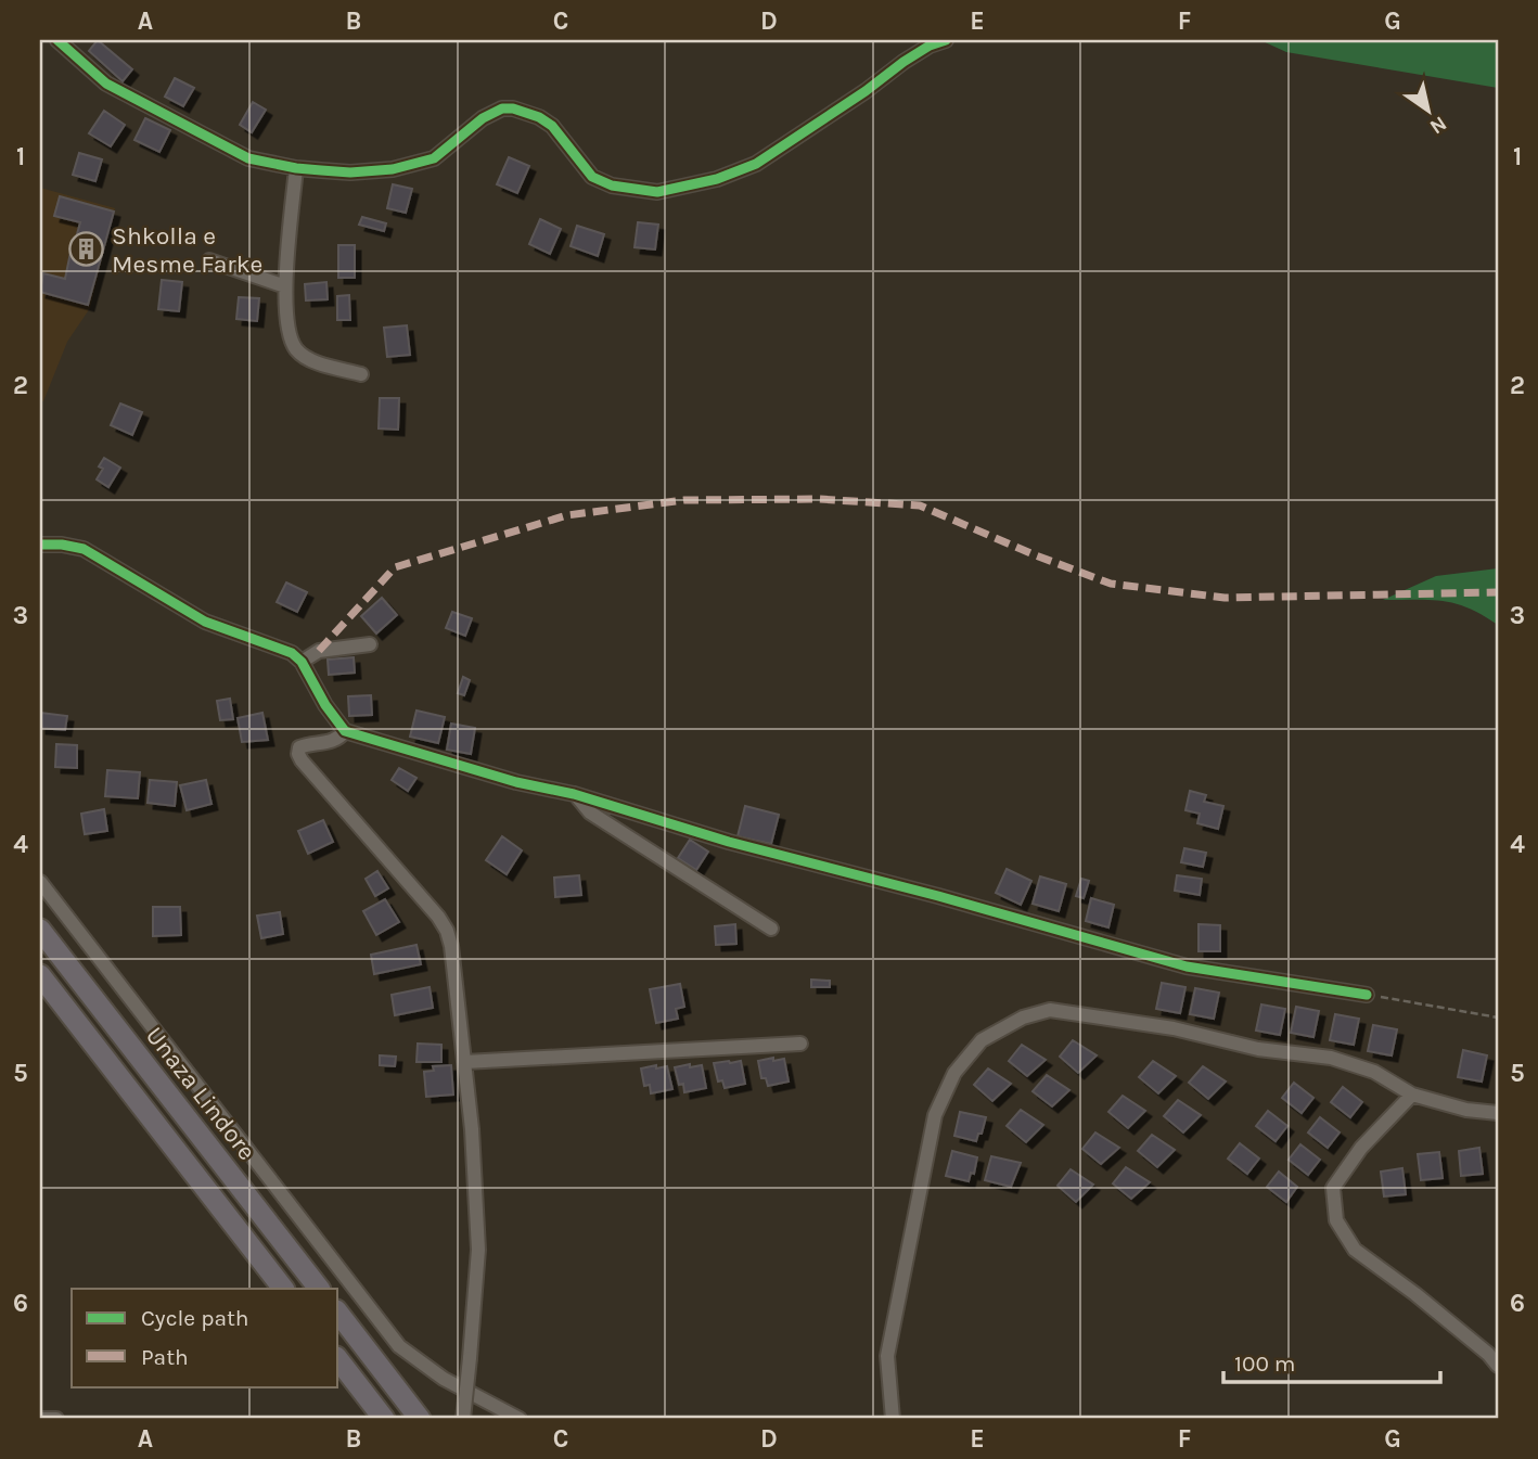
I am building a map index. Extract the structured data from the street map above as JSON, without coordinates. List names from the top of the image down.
{
  "streets": {
    "highway": ["Unaza Lindore"]
  },
  "places": {
    "building": ["Shkolla e Mesme Farke"]
  },
  "legend": ["Cycle path", "Path"],
  "scale_bar": "100 m",
  "north": "bottom right",
  "grid": {
    "columns": [
      "A",
      "B",
      "C",
      "D",
      "E",
      "F",
      "G"
    ],
    "rows": [
      "1",
      "2",
      "3",
      "4",
      "5",
      "6"
    ]
  }
}
